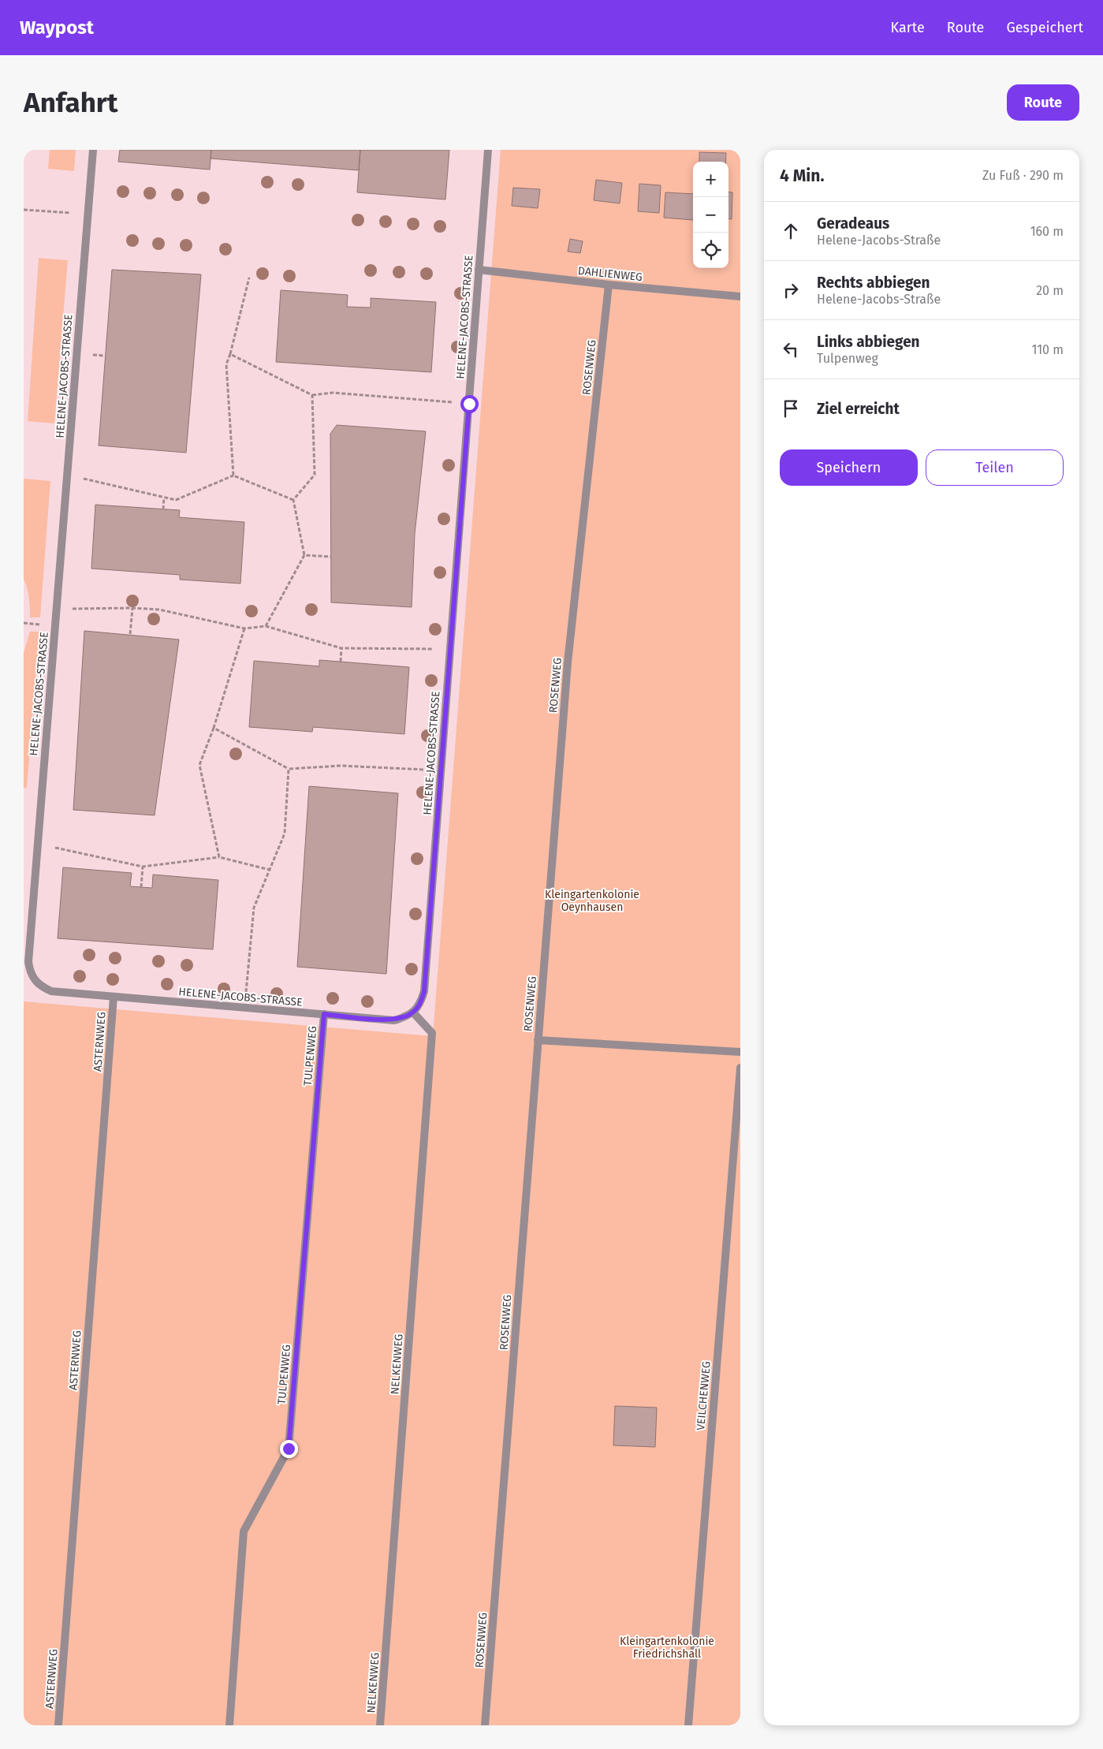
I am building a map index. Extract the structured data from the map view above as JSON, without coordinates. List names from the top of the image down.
{
  "streets": {
    "street": [
      "DAHLIENWEG",
      "HELENE-JACOBS-STRASSE",
      "ROSENWEG",
      "ASTERNWEG",
      "TULPENWEG",
      "NELKENWEG",
      "VEILCHENWEG"
    ]
  },
  "crossings": [
    ["DAHLIENWEG", "HELENE-JACOBS-STRASSE"],
    ["DAHLIENWEG", "ROSENWEG"],
    ["HELENE-JACOBS-STRASSE", "ASTERNWEG"],
    ["HELENE-JACOBS-STRASSE", "TULPENWEG"],
    ["HELENE-JACOBS-STRASSE", "NELKENWEG"]
  ],
  "parks": ["Kleingartenkolonie Oeynhausen", "Kleingartenkolonie Friedrichshall"],
  "page": {
    "header": "Waypost",
    "nav": ["Karte", "Route", "Gespeichert"],
    "buttons": [
      "Route",
      ["Speichern", "Teilen"]
    ],
    "title": "Anfahrt",
    "heading": ["4 Min.", "Zu Fuß · 290 m"],
    "map_buttons": ["+", "−"],
    "list": [
      ["Geradeaus", "Helene-Jacobs-Straße", "160 m"],
      ["Rechts abbiegen", "Helene-Jacobs-Straße", "20 m"],
      ["Links abbiegen", "Tulpenweg", "110 m"],
      "Ziel erreicht"
    ]
  }
}
